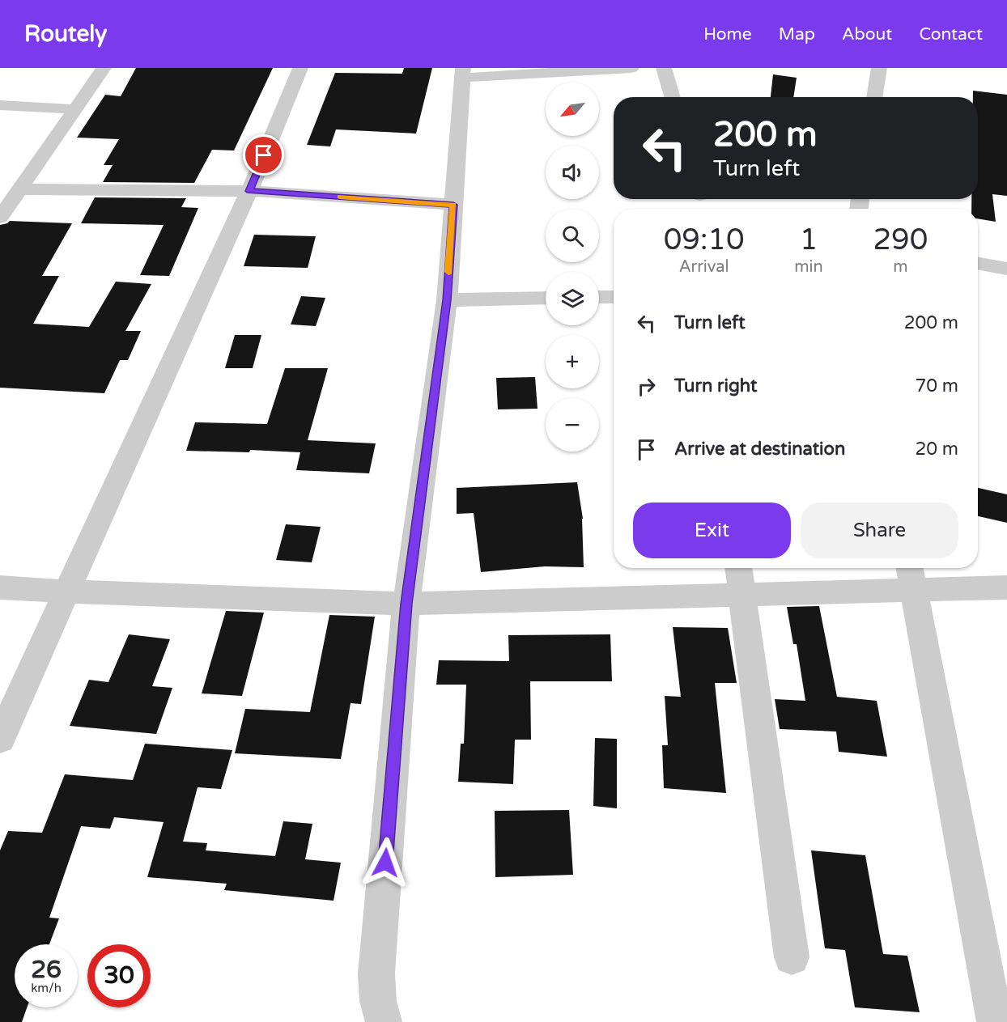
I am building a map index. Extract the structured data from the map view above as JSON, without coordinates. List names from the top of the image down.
{
  "north": "bottom left",
  "page": {
    "header": "Routely",
    "nav": [
      "Home",
      "Map",
      "About",
      "Contact"
    ],
    "map_buttons": ["+", "−"],
    "turn": ["200 m", "Turn left"],
    "eta": [
      "09:10",
      "Arrival",
      "1",
      "min",
      "290",
      "m"
    ],
    "list": [
      {
        "name": "Turn left",
        "value": "200 m"
      },
      {
        "name": "Turn right",
        "value": "70 m"
      },
      {
        "name": "Arrive at destination",
        "value": "20 m"
      }
    ],
    "buttons": ["Exit", "Share"],
    "speed": "26 km/h",
    "limit": "30"
  }
}
